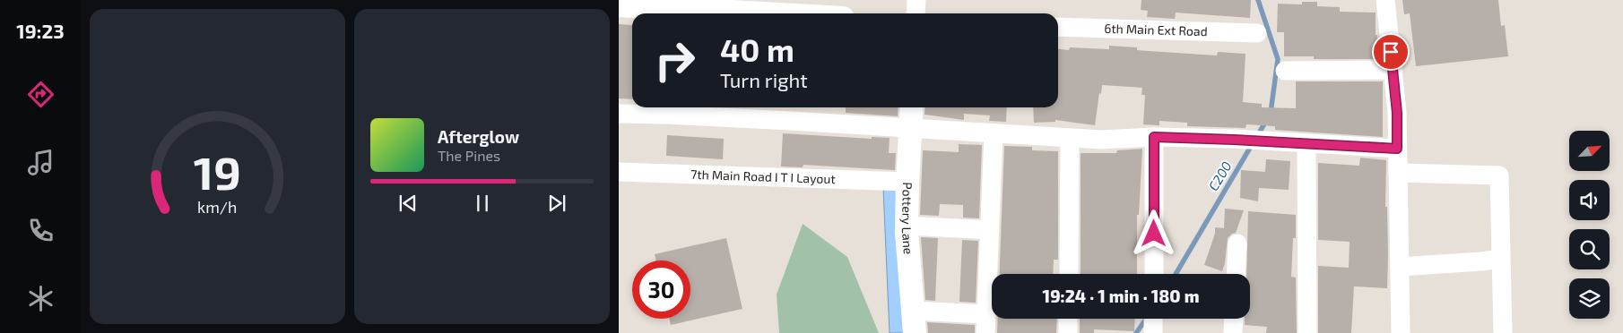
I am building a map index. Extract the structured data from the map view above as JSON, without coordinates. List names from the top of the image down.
{
  "streets": {
    "street": ["6th Main Ext Road", "7th Main Road I T I Layout", "Pottery Lane"]
  },
  "crossings": [
    ["7th Main Road I T I Layout", "Pottery Lane"]
  ],
  "water": ["C200"],
  "north": "top right",
  "page": {
    "tabs": "19:23",
    "turn": ["40 m", "Turn right"],
    "song": ["Afterglow", "The Pines"],
    "limit": "30",
    "trip": "19:24 · 1 min · 180 m",
    "gauge": ["19", "km/h"]
  }
}
